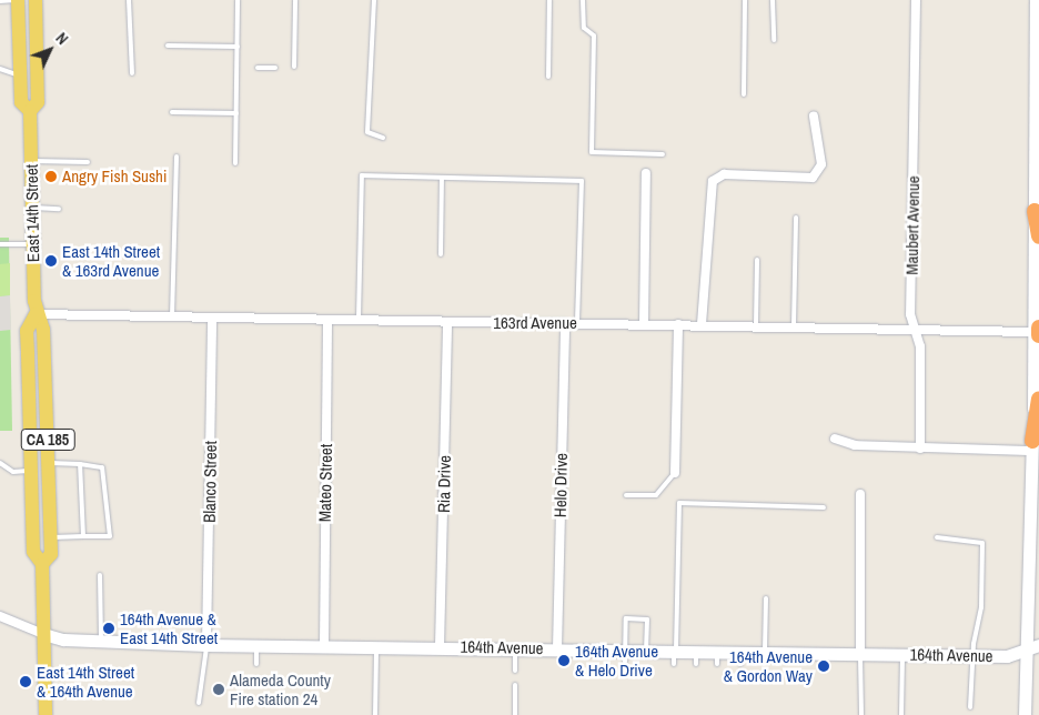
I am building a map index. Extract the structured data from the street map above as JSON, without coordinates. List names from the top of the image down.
{
  "streets": {
    "main road": ["East 14th Street", "CA 185"],
    "street": [
      "Maubert Avenue",
      "163rd Avenue",
      "Blanco Street",
      "Mateo Street",
      "Ria Drive",
      "Helo Drive",
      "164th Avenue"
    ]
  },
  "crossings": [
    ["East 14th Street", "163rd Avenue"],
    ["East 14th Street", "164th Avenue"],
    ["Maubert Avenue", "163rd Avenue"],
    ["163rd Avenue", "Blanco Street"],
    ["163rd Avenue", "Mateo Street"],
    ["163rd Avenue", "Ria Drive"],
    ["163rd Avenue", "Helo Drive"],
    ["Blanco Street", "164th Avenue"],
    ["Mateo Street", "164th Avenue"],
    ["Ria Drive", "164th Avenue"],
    ["Helo Drive", "164th Avenue"]
  ],
  "places": [
    "Angry Fish Sushi",
    "East 14th Street & 163rd Avenue",
    "164th Avenue & East 14th Street",
    "164th Avenue & Helo Drive",
    "164th Avenue & Gordon Way",
    "East 14th Street & 164th Avenue",
    "Alameda County Fire station 24"
  ],
  "north": "top right"
}
